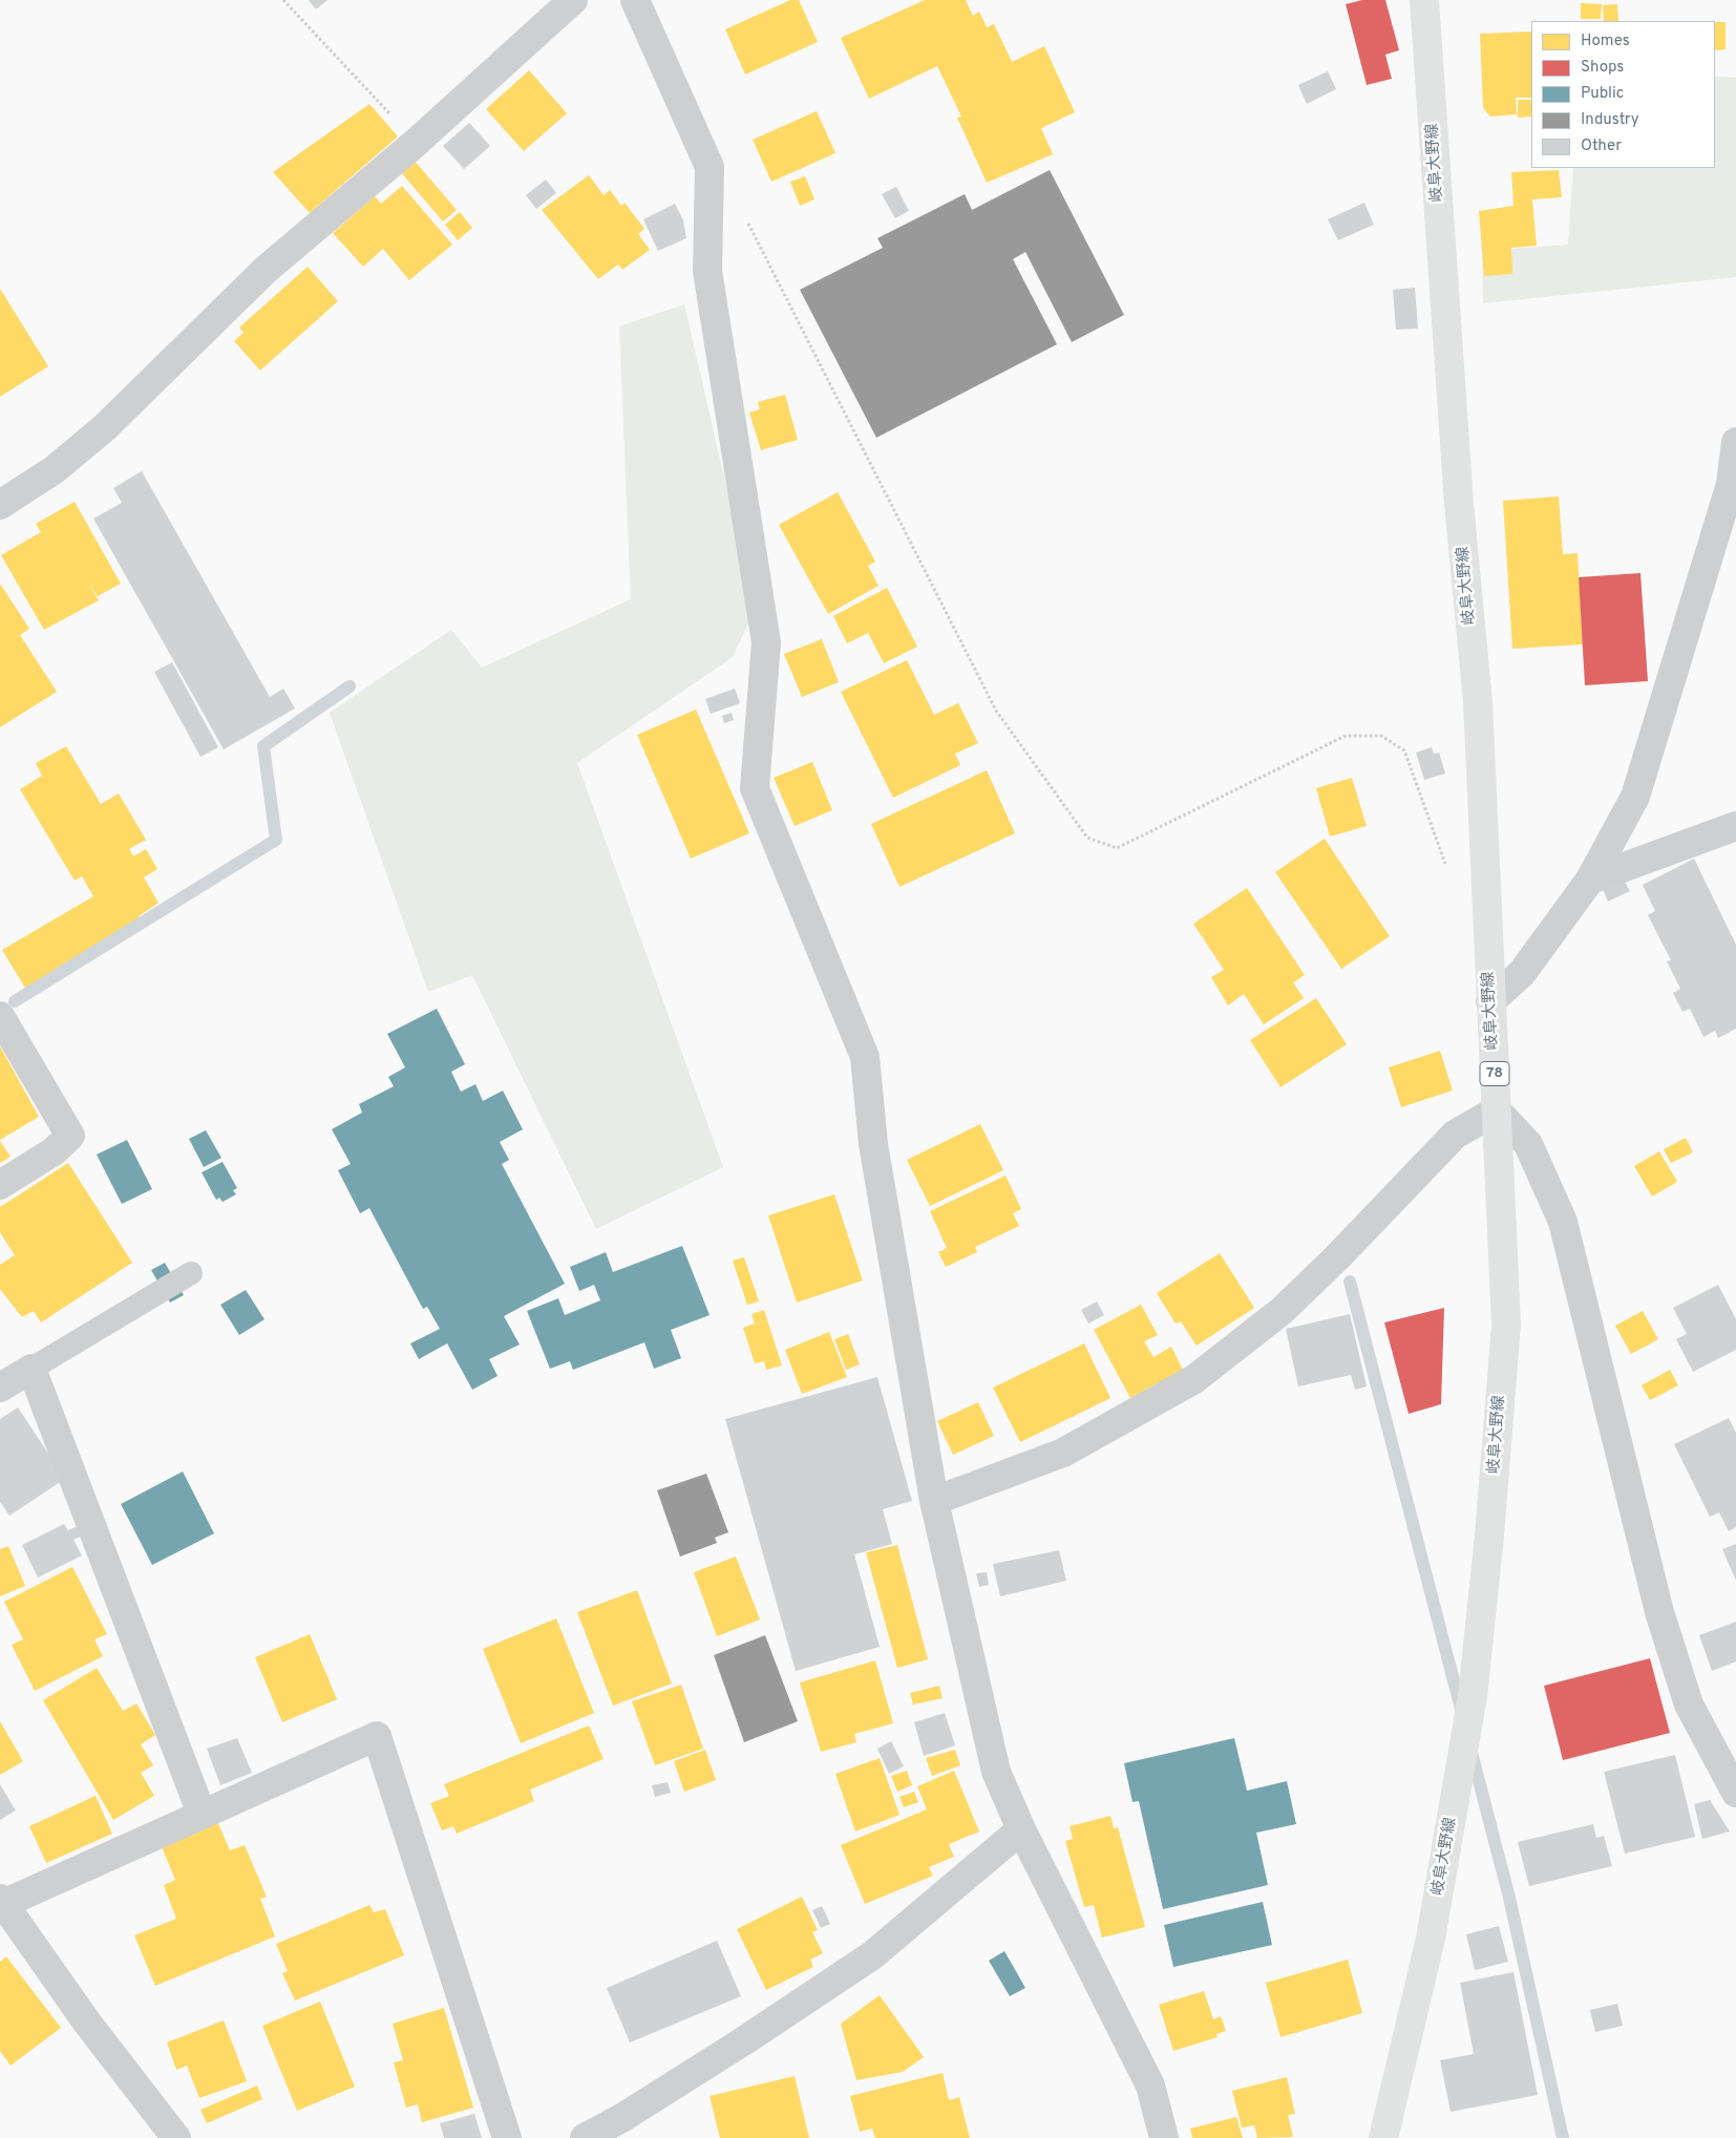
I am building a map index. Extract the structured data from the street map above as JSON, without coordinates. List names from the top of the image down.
{
  "streets": {
    "main road": ["岐阜大野線", "78"]
  },
  "legend": [
    "Homes",
    "Shops",
    "Public",
    "Industry",
    "Other"
  ]
}
